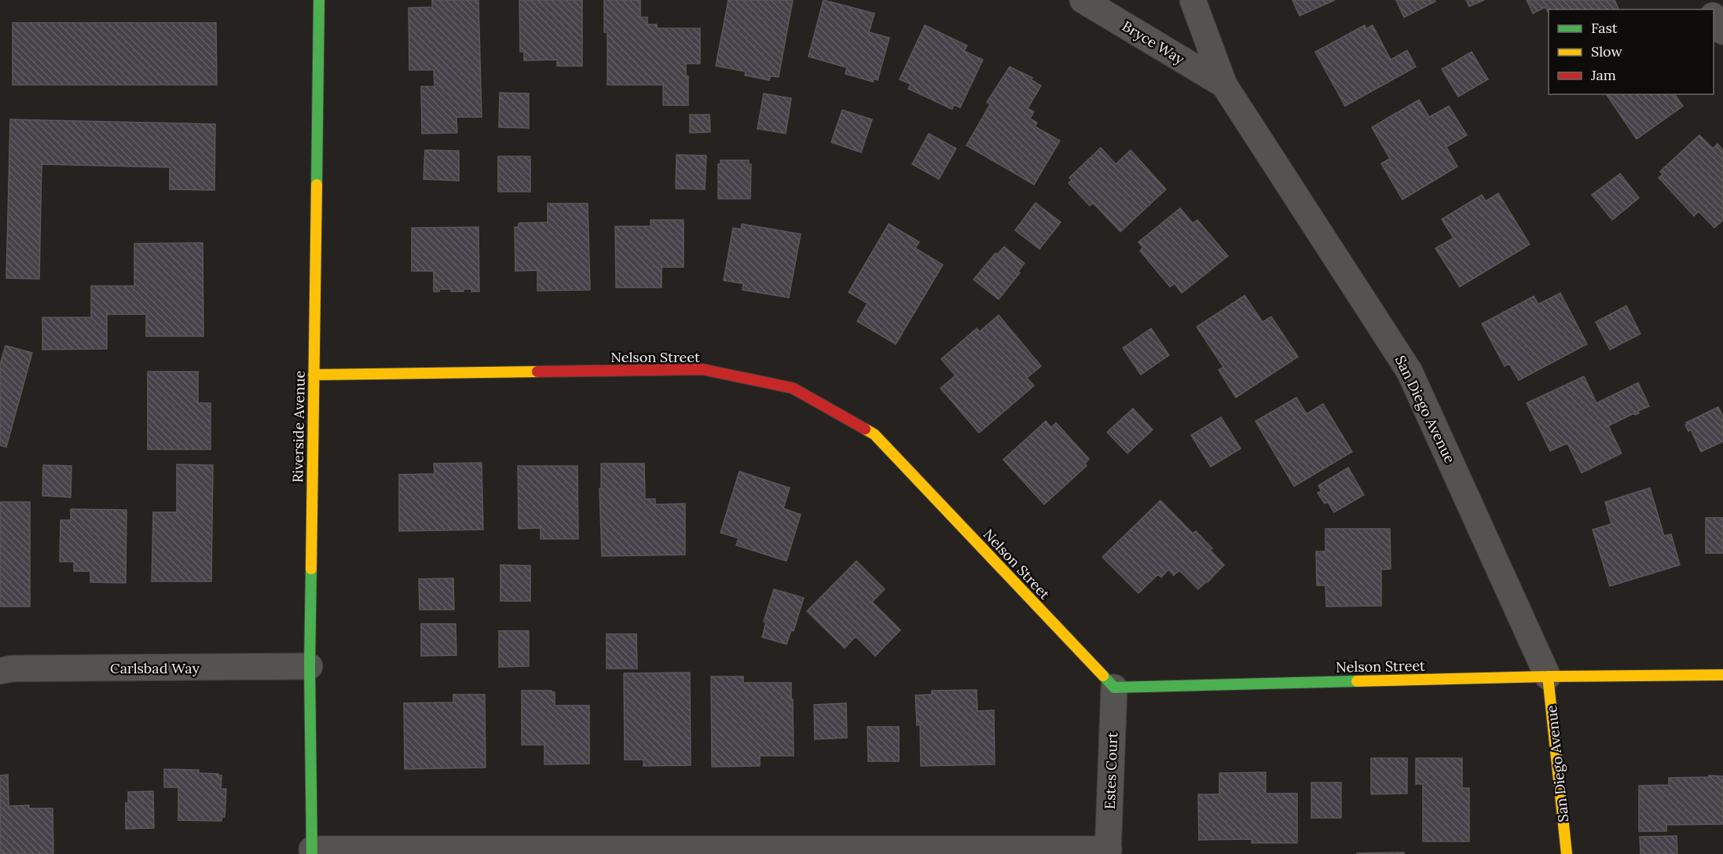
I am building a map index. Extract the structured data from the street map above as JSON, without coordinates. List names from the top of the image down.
{
  "streets": {
    "street": [
      "Bryce Way",
      "Nelson Street",
      "San Diego Avenue",
      "Riverside Avenue",
      "Carlsbad Way",
      "Estes Court"
    ]
  },
  "crossings": [
    ["Bryce Way", "San Diego Avenue"],
    ["Nelson Street", "San Diego Avenue"],
    ["Nelson Street", "Riverside Avenue"],
    ["Nelson Street", "Estes Court"],
    ["Riverside Avenue", "Carlsbad Way"]
  ],
  "legend": ["Fast", "Slow", "Jam"]
}
